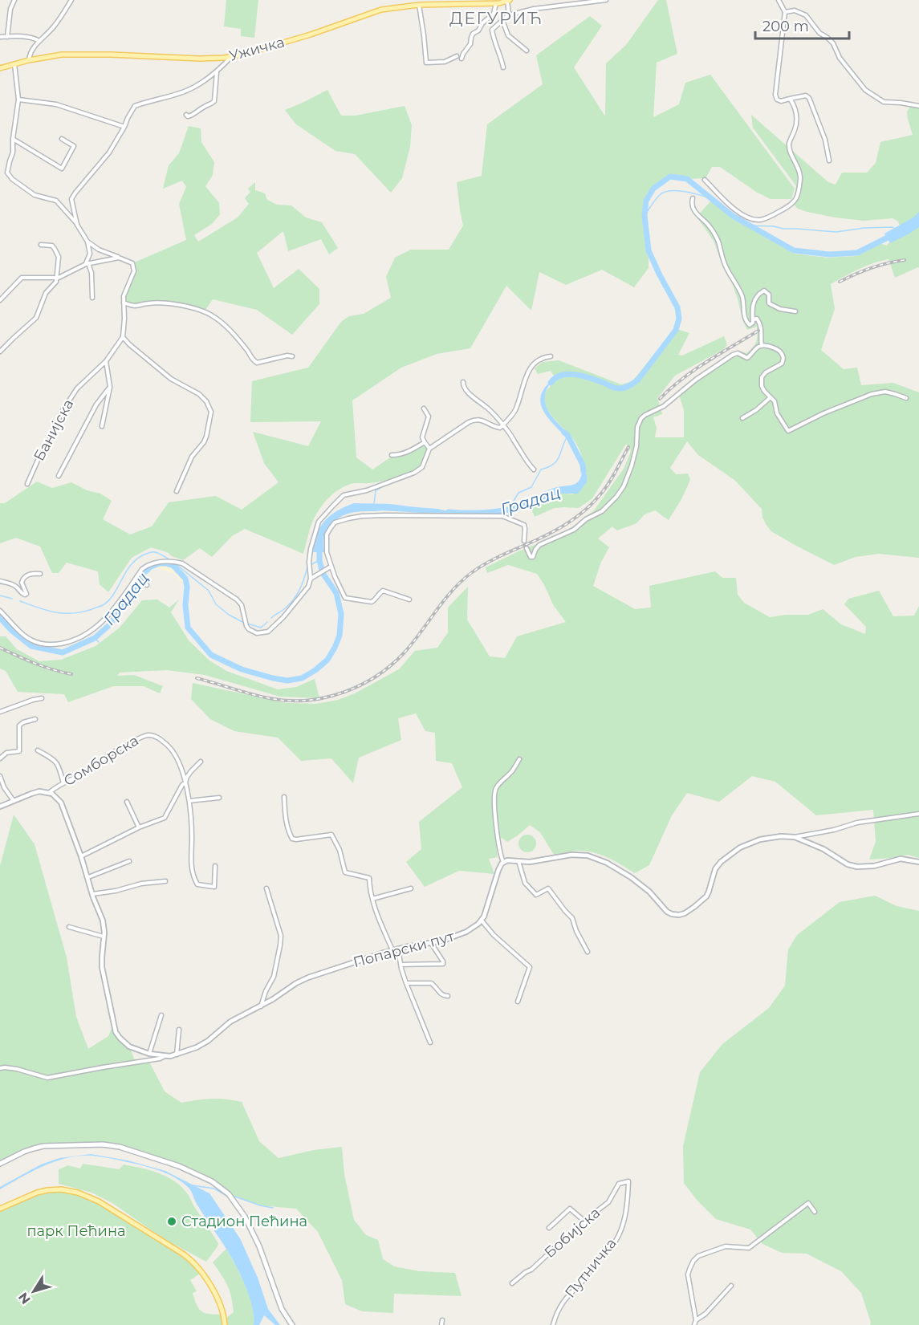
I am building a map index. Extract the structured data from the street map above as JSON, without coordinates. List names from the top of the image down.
{
  "streets": {
    "main road": ["Ужичка"],
    "street": [
      "Банијска",
      "Сомборска",
      "Попарски пут",
      "Бобијска",
      "Путничка"
    ]
  },
  "crossings": [
    ["Сомборска", "Попарски пут"],
    ["Бобијска", "Путничка"]
  ],
  "districts": ["ДЕГУРИЋ"],
  "water": ["Градац"],
  "parks": ["парк Пећина"],
  "places": ["Стадион Пећина"],
  "scale_bar": "200 m",
  "north": "bottom left"
}
